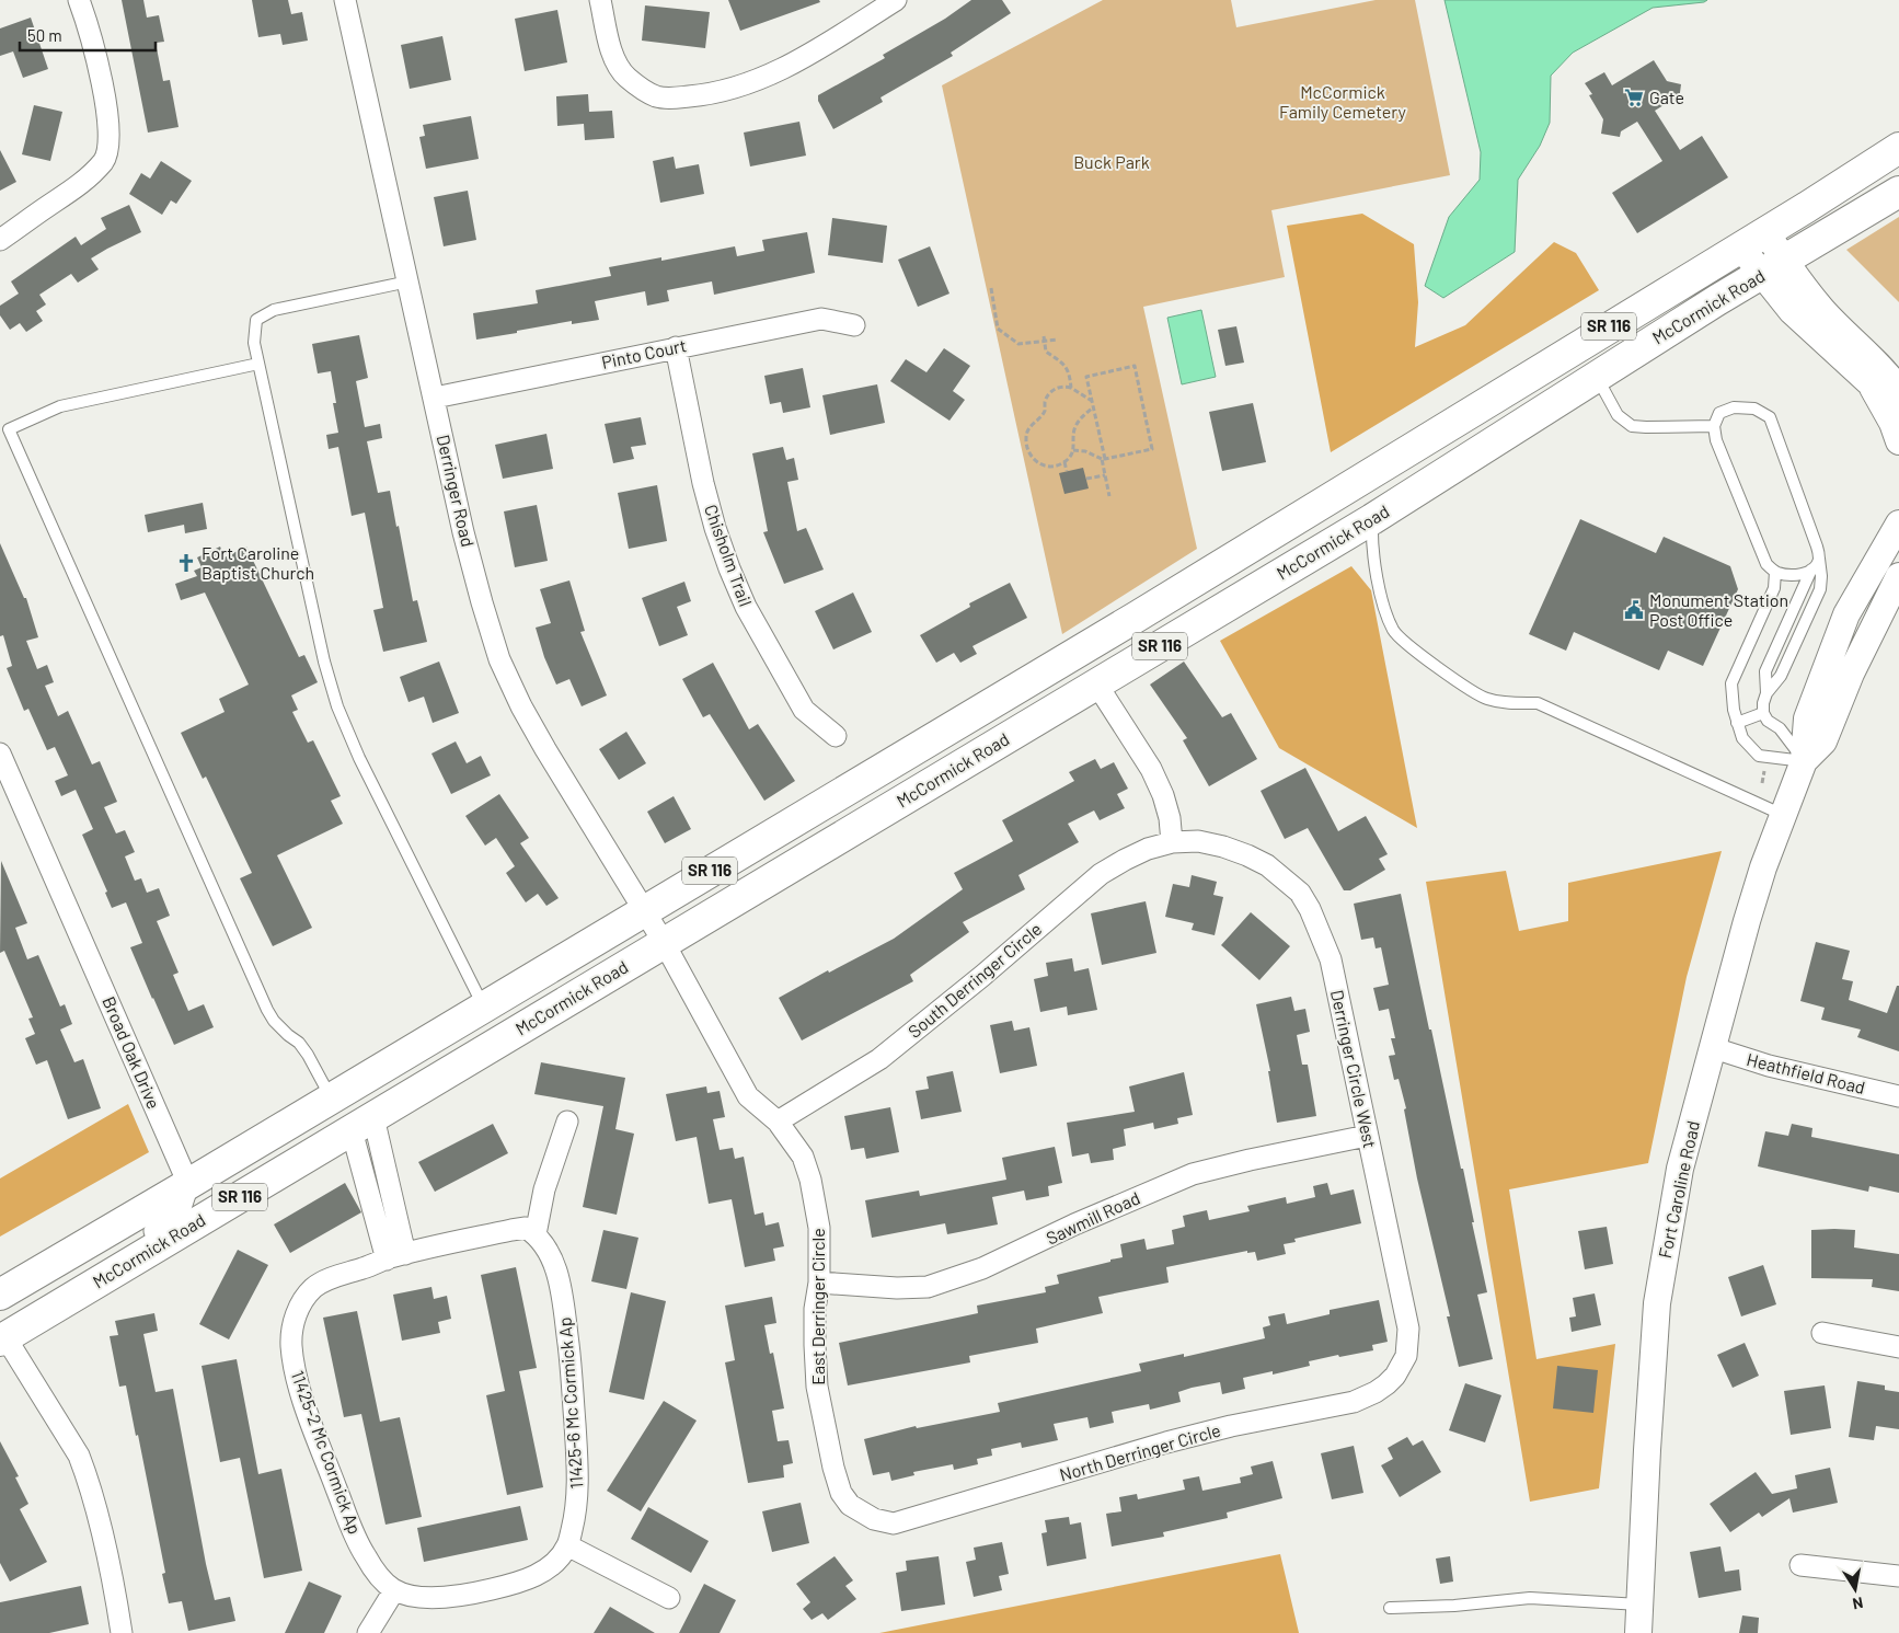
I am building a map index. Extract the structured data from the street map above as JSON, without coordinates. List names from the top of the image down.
{
  "streets": {
    "main road": ["McCormick Road", "SR 116"],
    "street": [
      "Pinto Court",
      "Derringer Road",
      "Chisholm Trail",
      "South Derringer Circle",
      "Broad Oak Drive",
      "Derringer Circle West",
      "Heathfield Road",
      "Fort Caroline Road",
      "Sawmill Road",
      "East Derringer Circle",
      "11425-6 Mc Cormick Ap",
      "11425-2 Mc Cormick Ap",
      "North Derringer Circle"
    ]
  },
  "crossings": [
    ["McCormick Road", "Derringer Road"],
    ["McCormick Road", "Broad Oak Drive"],
    ["Pinto Court", "Derringer Road"],
    ["Pinto Court", "Chisholm Trail"],
    ["Derringer Road", "East Derringer Circle"],
    ["South Derringer Circle", "Derringer Circle West"],
    ["South Derringer Circle", "East Derringer Circle"],
    ["Derringer Circle West", "Sawmill Road"],
    ["Derringer Circle West", "North Derringer Circle"],
    ["Heathfield Road", "Fort Caroline Road"],
    ["Sawmill Road", "East Derringer Circle"],
    ["East Derringer Circle", "North Derringer Circle"],
    ["11425-6 Mc Cormick Ap", "11425-2 Mc Cormick Ap"]
  ],
  "parks": ["McCormick Family Cemetery", "Buck Park"],
  "places": {
    "supermarket": ["Gate"],
    "church": ["Fort Caroline Baptist Church"],
    "public building": ["Monument Station Post Office"]
  },
  "scale_bar": "50 m",
  "north": "bottom"
}
